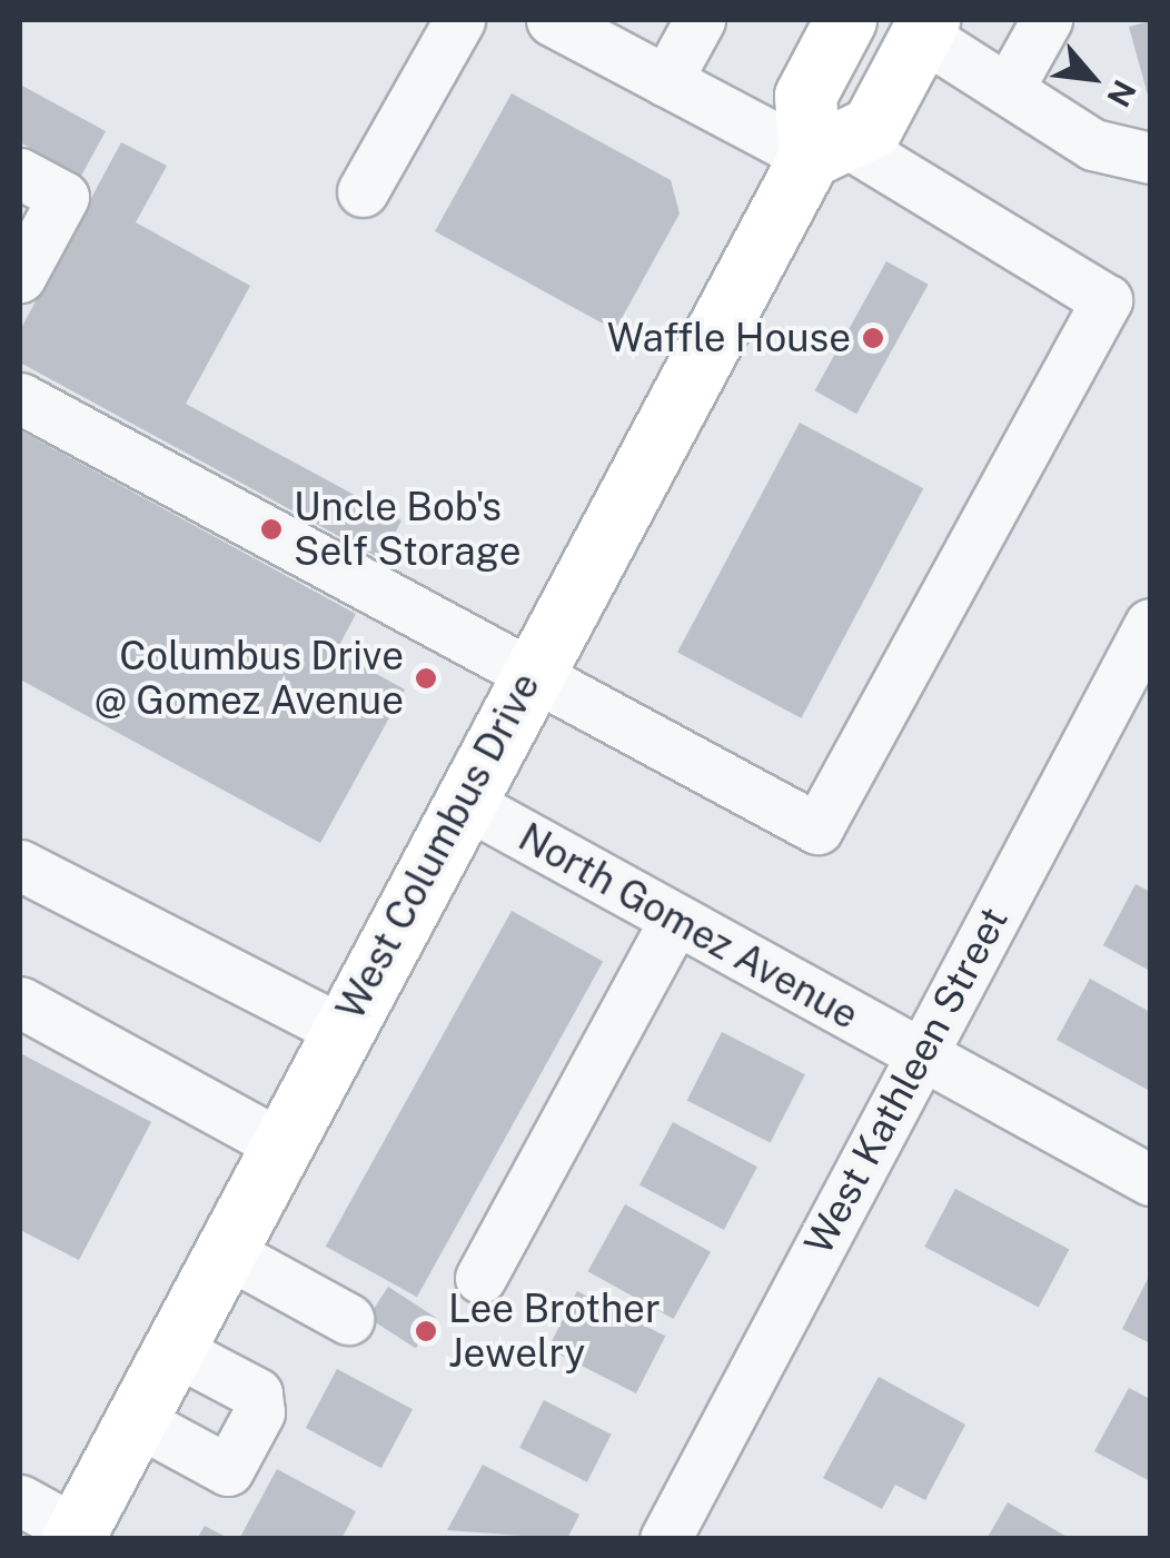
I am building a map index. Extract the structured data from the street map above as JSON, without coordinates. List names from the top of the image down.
{
  "streets": {
    "main road": ["West Columbus Drive"],
    "street": ["North Gomez Avenue", "West Kathleen Street"]
  },
  "crossings": [
    ["West Columbus Drive", "North Gomez Avenue"],
    ["North Gomez Avenue", "West Kathleen Street"]
  ],
  "places": [
    "Waffle House",
    "Uncle Bob's Self Storage",
    "Columbus Drive @ Gomez Avenue",
    "Lee Brother Jewelry"
  ],
  "north": "bottom right"
}
